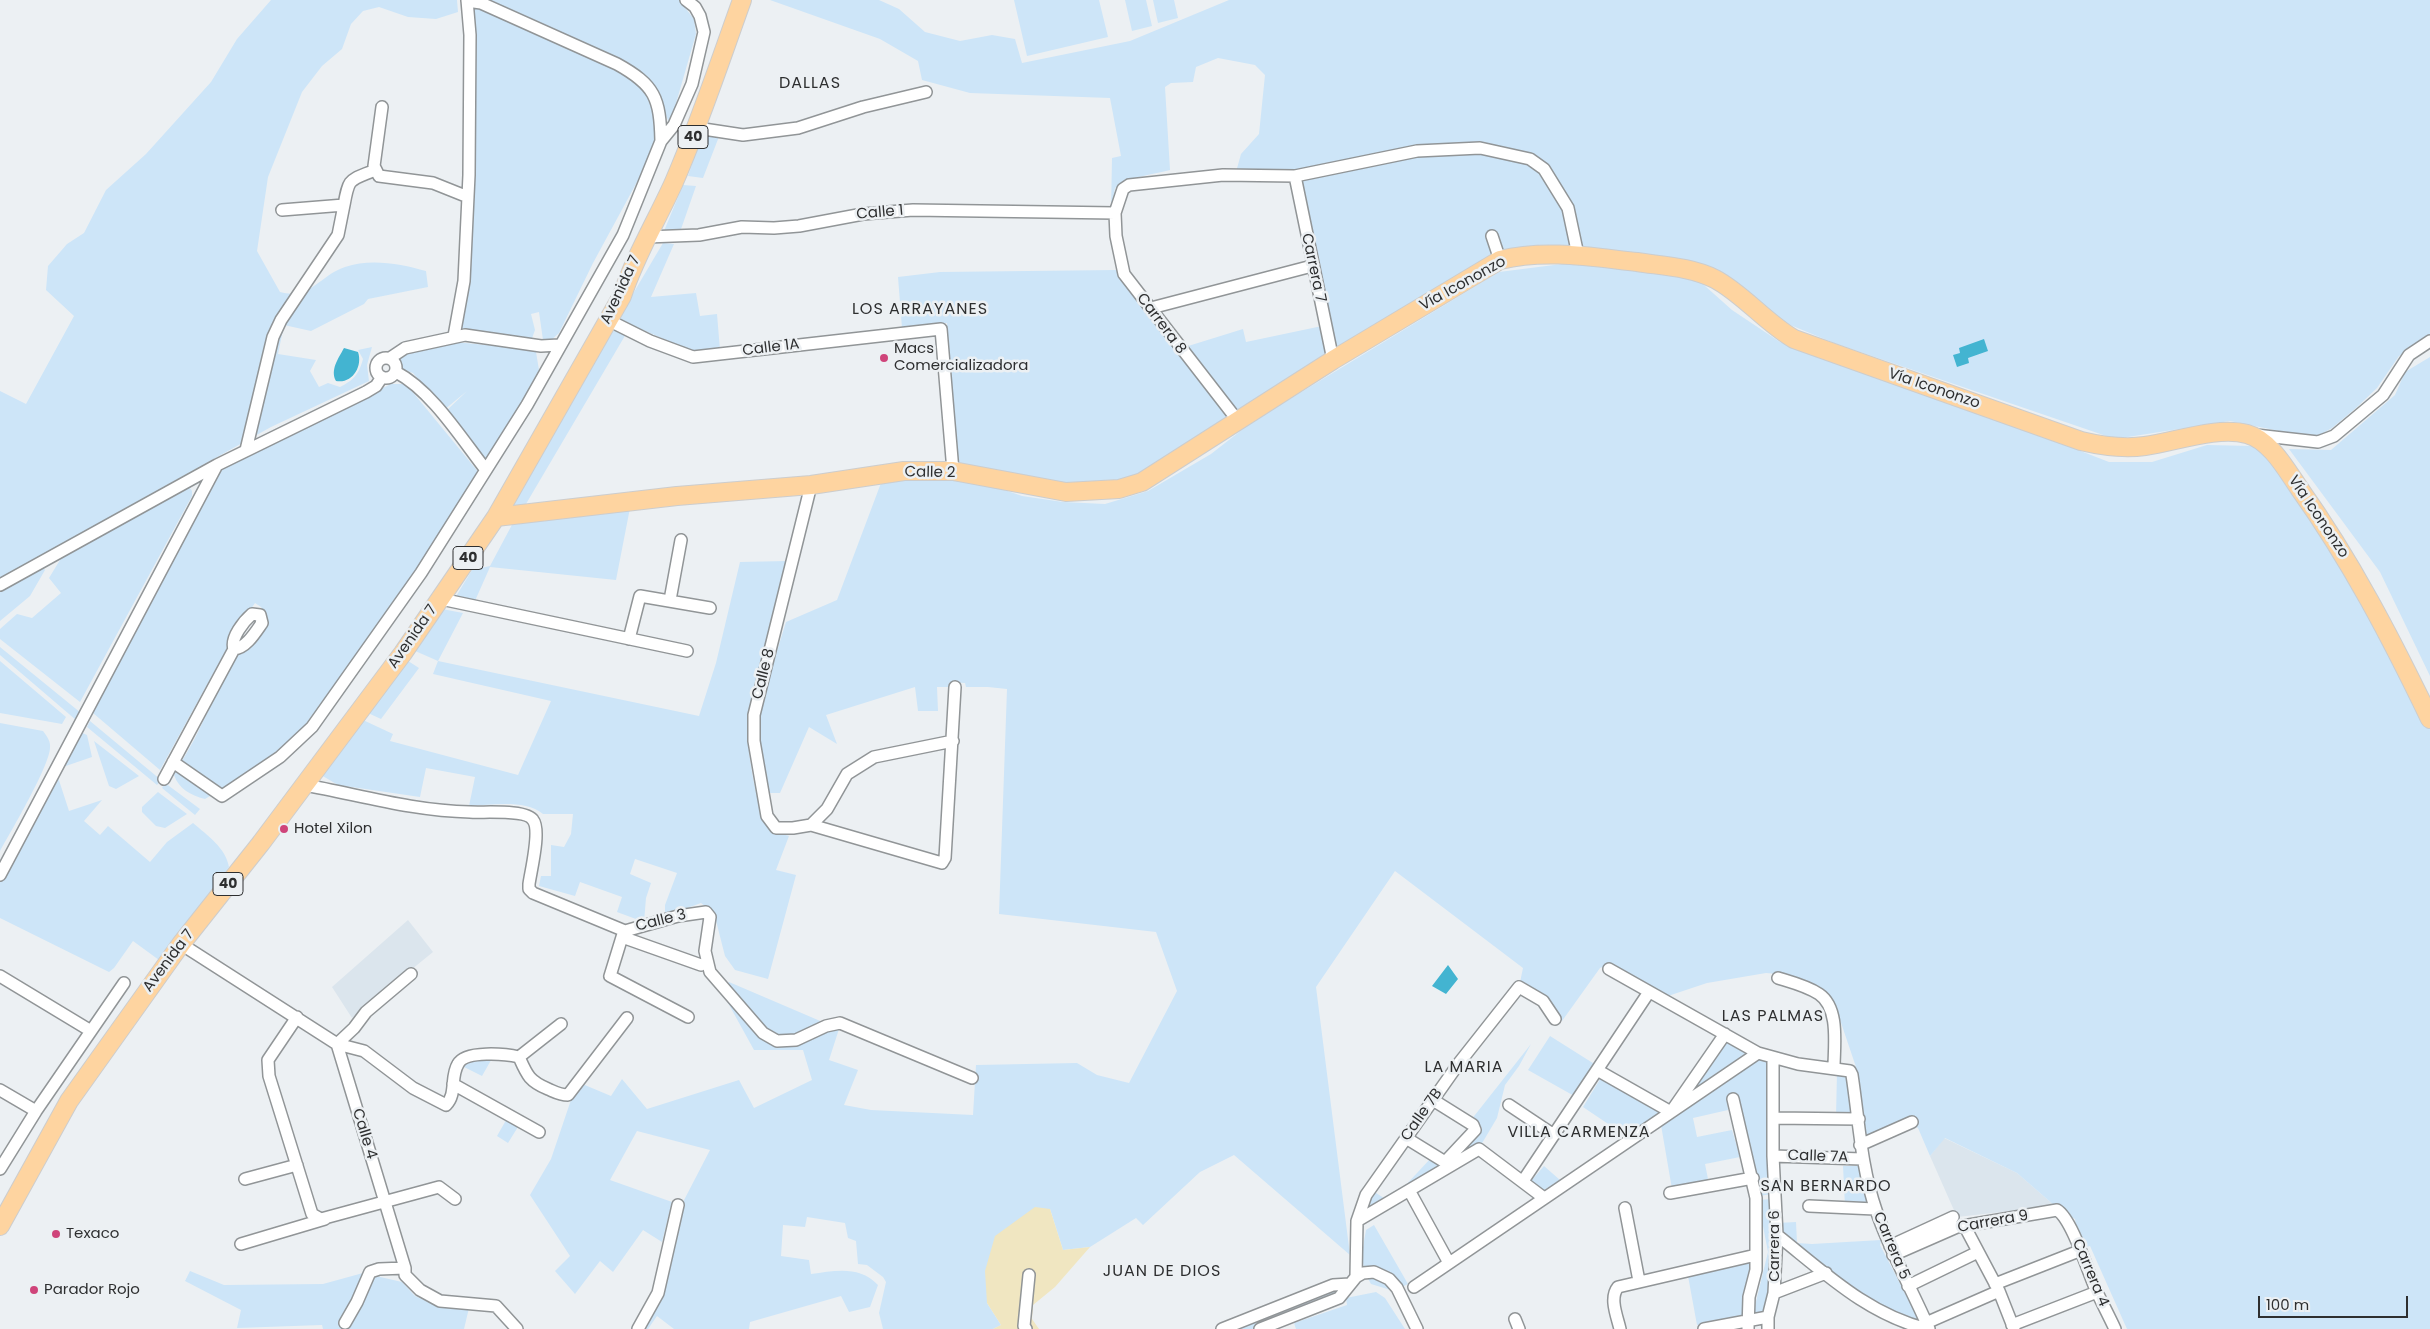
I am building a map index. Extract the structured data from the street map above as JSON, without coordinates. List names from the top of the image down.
{
  "streets": {
    "main road": [
      "40",
      "Vía Icononzo",
      "Avenida 7",
      "Calle 2"
    ],
    "street": [
      "Calle 1",
      "Carrera 7",
      "Carrera 8",
      "Calle 1A",
      "Calle 8",
      "Calle 3",
      "Calle 7B",
      "Calle 4",
      "Calle 7A",
      "Carrera 9",
      "Carrera 6",
      "Carrera 5",
      "Carrera 4"
    ]
  },
  "crossings": [
    ["Calle 1", "Avenida 7"],
    ["Calle 1", "Carrera 8"],
    ["Carrera 7", "Vía Icononzo"],
    ["Carrera 7", "Calle 2"],
    ["Vía Icononzo", "Calle 2"],
    ["Avenida 7", "Calle 1A"],
    ["Avenida 7", "Calle 2"],
    ["Avenida 7", "Calle 3"],
    ["Carrera 8", "Calle 2"],
    ["Calle 1A", "Calle 2"],
    ["Calle 2", "Calle 8"],
    ["Calle 7A", "Carrera 6"],
    ["Calle 7A", "Carrera 5"],
    ["Carrera 9", "Carrera 5"],
    ["Carrera 9", "Carrera 4"]
  ],
  "districts": [
    "DALLAS",
    "LOS ARRAYANES",
    "LAS PALMAS",
    "LA MARIA",
    "VILLA CARMENZA",
    "SAN BERNARDO",
    "JUAN DE DIOS"
  ],
  "places": [
    "Macs Comercializadora",
    "Hotel Xilon",
    "Texaco",
    "Parador Rojo"
  ],
  "scale_bar": "100 m"
}
